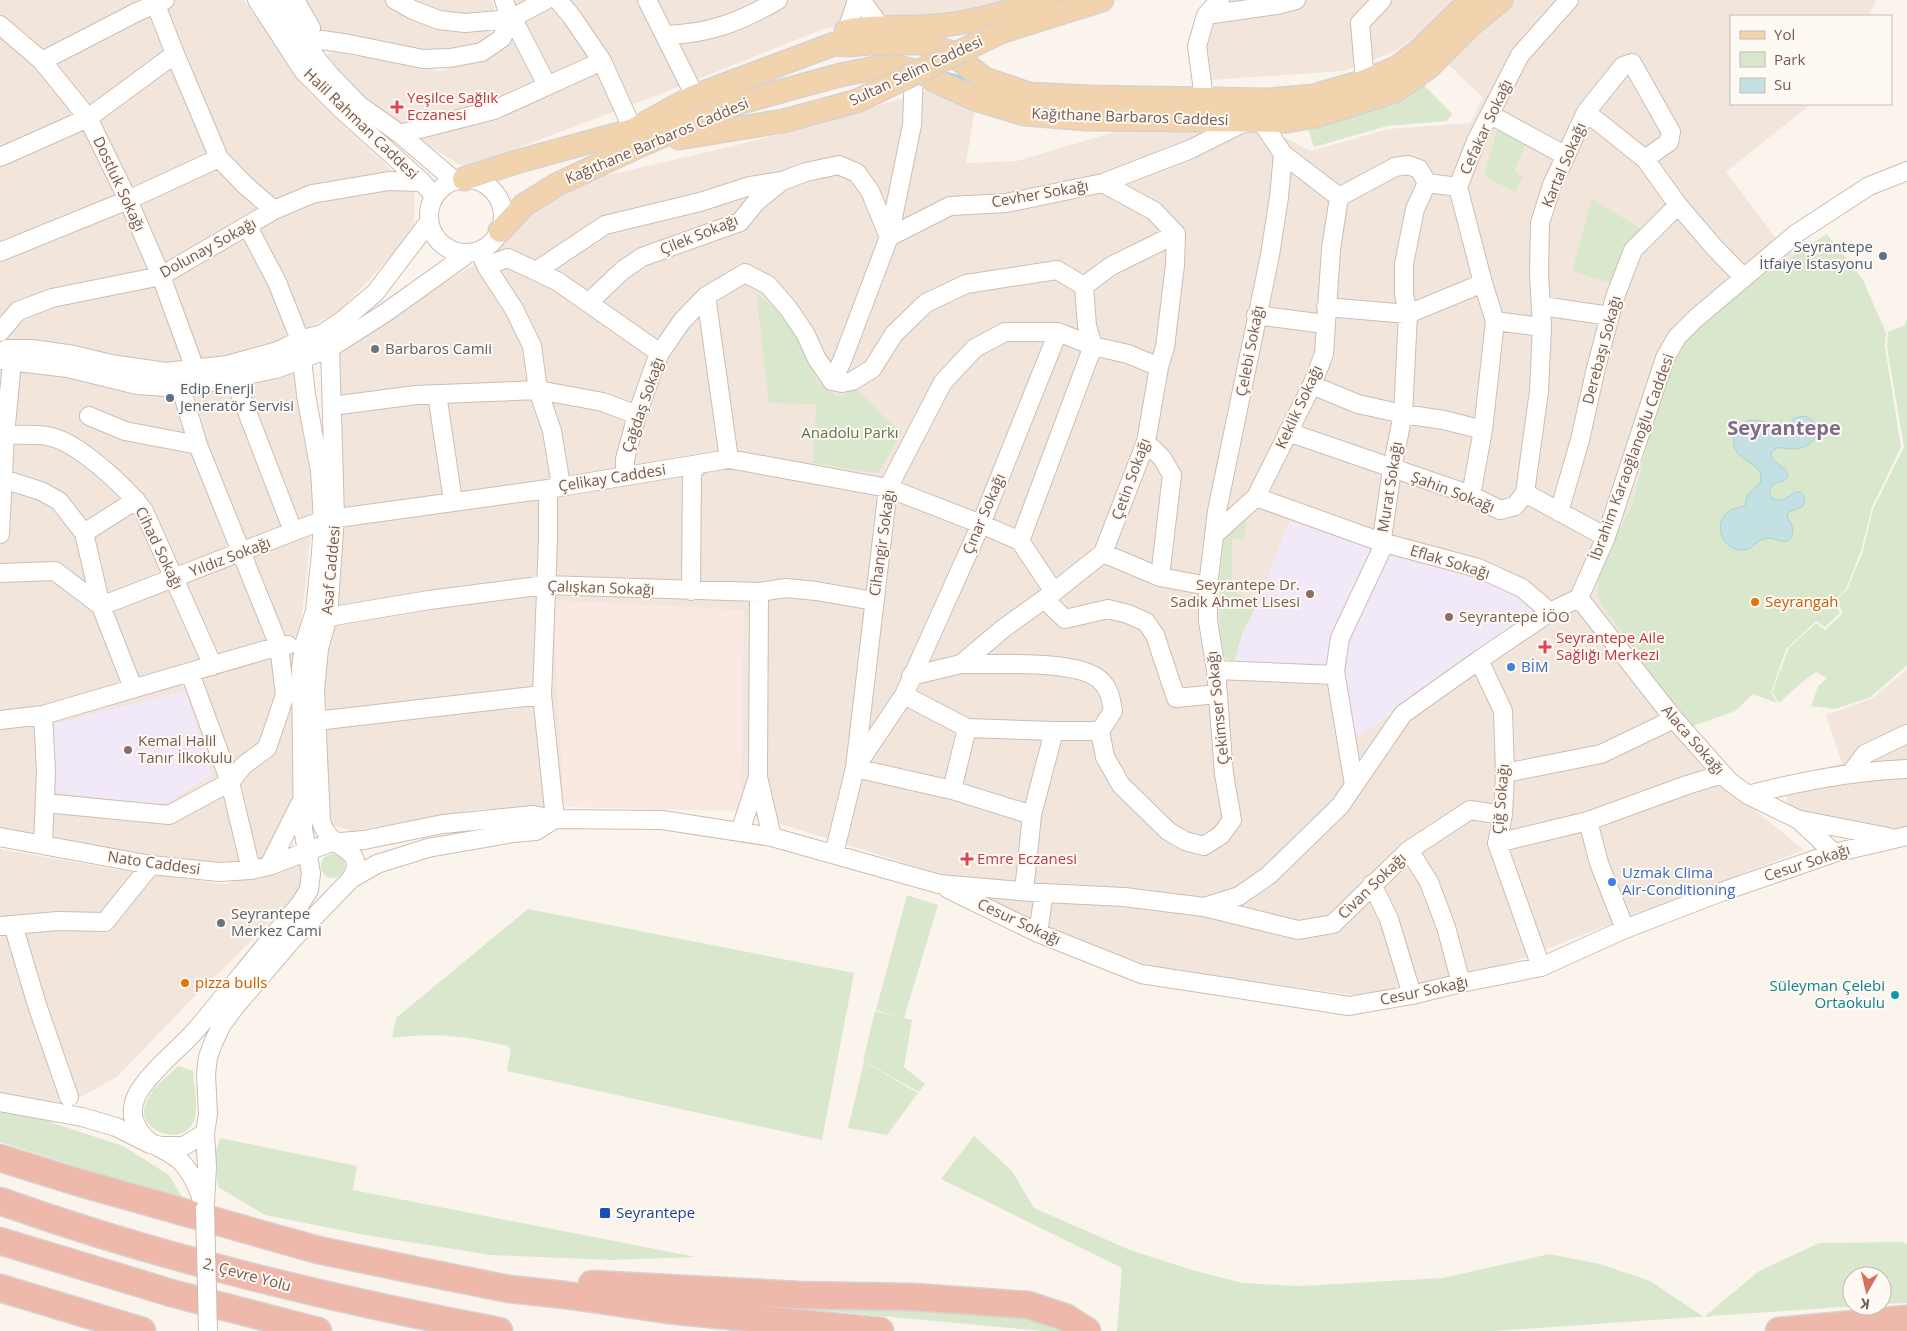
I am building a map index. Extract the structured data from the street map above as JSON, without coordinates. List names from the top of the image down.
{
  "streets": {
    "highway": ["2. Çevre Yolu"],
    "main road": ["Sultan Selim Caddesi", "Kağıthane Barbaros Caddesi"],
    "street": [
      "Halil Rahman Caddesi",
      "Cefakar Sokağı",
      "Kartal Sokağı",
      "Dostluk Sokağı",
      "Cevher Sokağı",
      "Çilek Sokağı",
      "Dolunay Sokağı",
      "Derebaşı Sokağı",
      "Çelebi Sokağı",
      "Çağdaş Sokağı",
      "Keklik Sokağı",
      "İbrahim Karaoğlanoğlu Caddesi",
      "Çelikay Caddesi",
      "Çetin Sokağı",
      "Murat Sokağı",
      "Şahin Sokağı",
      "Çınar Sokağı",
      "Cihangir Sokağı",
      "Cihad Sokağı",
      "Yıldız Sokağı",
      "Eflak Sokağı",
      "Asaf Caddesi",
      "Çalışkan Sokağı",
      "Çekimser Sokağı",
      "Alaca Sokağı",
      "Çiğ Sokağı",
      "Nato Caddesi",
      "Cesur Sokağı",
      "Civan Sokağı"
    ]
  },
  "crossings": [
    ["Sultan Selim Caddesi", "Kağıthane Barbaros Caddesi"],
    ["Kağıthane Barbaros Caddesi", "Halil Rahman Caddesi"],
    ["Kağıthane Barbaros Caddesi", "Cevher Sokağı"],
    ["Halil Rahman Caddesi", "Dolunay Sokağı"],
    ["Cefakar Sokağı", "Murat Sokağı"],
    ["Kartal Sokağı", "Şahin Sokağı"],
    ["Dostluk Sokağı", "Dolunay Sokağı"],
    ["Cevher Sokağı", "Çilek Sokağı"],
    ["Dolunay Sokağı", "Asaf Caddesi"],
    ["Çelebi Sokağı", "Keklik Sokağı"],
    ["Çelebi Sokağı", "Çekimser Sokağı"],
    ["Çağdaş Sokağı", "Çelikay Caddesi"],
    ["Keklik Sokağı", "Şahin Sokağı"],
    ["Keklik Sokağı", "Eflak Sokağı"],
    ["İbrahim Karaoğlanoğlu Caddesi", "Alaca Sokağı"],
    ["Çelikay Caddesi", "Çınar Sokağı"],
    ["Çelikay Caddesi", "Cihangir Sokağı"],
    ["Çelikay Caddesi", "Yıldız Sokağı"],
    ["Çelikay Caddesi", "Asaf Caddesi"],
    ["Çetin Sokağı", "Cihangir Sokağı"],
    ["Murat Sokağı", "Şahin Sokağı"],
    ["Murat Sokağı", "Eflak Sokağı"],
    ["Çınar Sokağı", "Cihangir Sokağı"],
    ["Cihangir Sokağı", "Çalışkan Sokağı"],
    ["Cihad Sokağı", "Yıldız Sokağı"],
    ["Yıldız Sokağı", "Asaf Caddesi"],
    ["Asaf Caddesi", "Çalışkan Sokağı"],
    ["Asaf Caddesi", "Nato Caddesi"],
    ["Alaca Sokağı", "Cesur Sokağı"],
    ["Çiğ Sokağı", "Cesur Sokağı"],
    ["Çiğ Sokağı", "Civan Sokağı"]
  ],
  "districts": ["Seyrantepe"],
  "parks": ["Anadolu Parkı"],
  "places": {
    "health": ["Yeşilce Sağlık Eczanesi", "Seyrantepe Aile Sağlığı Merkezi", "Emre Eczanesi"],
    "other": [
      "Seyrantepe İtfaiye İstasyonu",
      "Barbaros Camii",
      "Edip Enerji Jeneratör Servisi",
      "Seyrantepe Dr. Sadık Ahmet Lisesi",
      "Seyrangah",
      "Seyrantepe İÖO",
      "BİM",
      "Kemal Halil Tanır İlkokulu",
      "Uzmak Clima Air-Conditioning",
      "Seyrantepe Merkez Cami",
      "pizza bulls",
      "Süleyman Çelebi Ortaokulu"
    ],
    "transit": ["Seyrantepe"]
  },
  "legend": ["Yol", "Park", "Su"],
  "north": "bottom"
}
